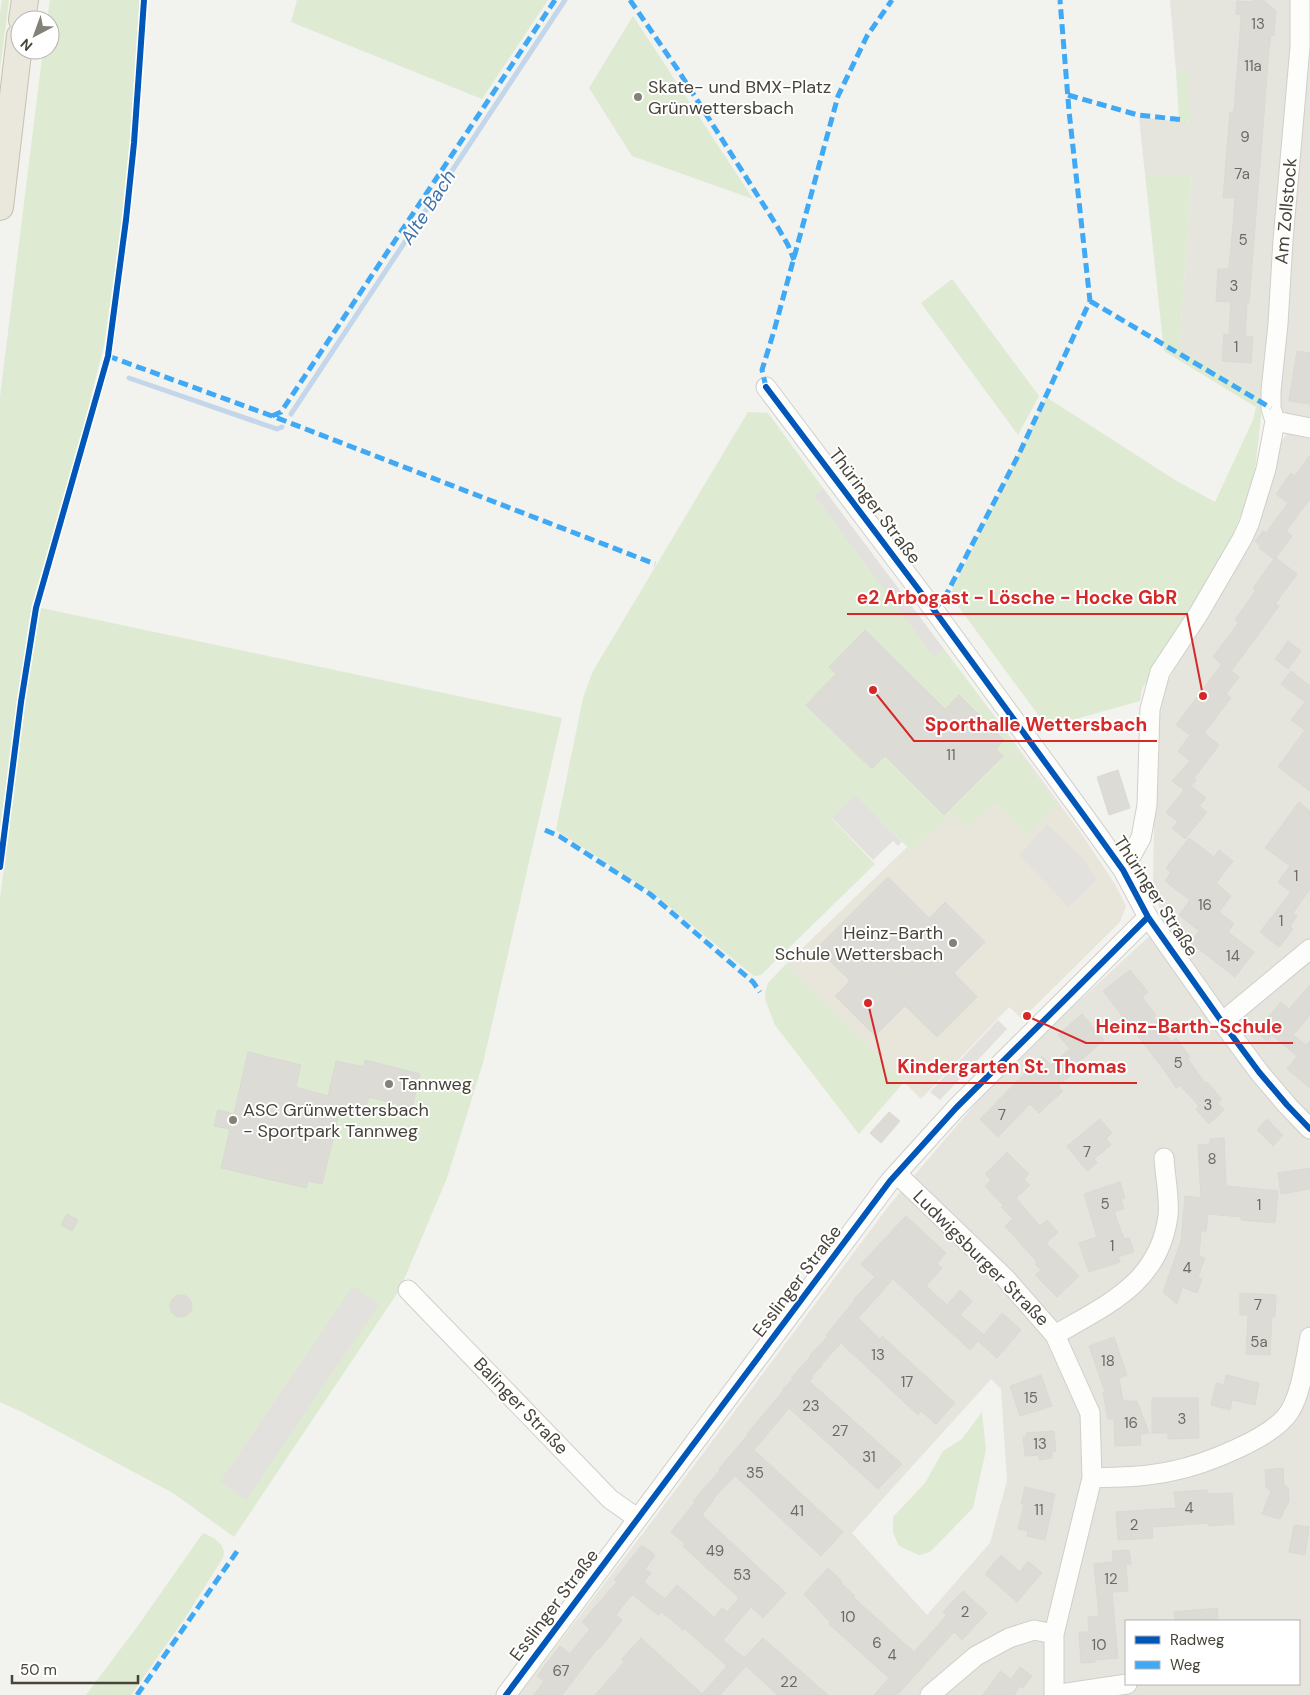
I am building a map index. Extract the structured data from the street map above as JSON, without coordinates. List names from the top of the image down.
{
  "streets": {
    "street": [
      "Am Zollstock",
      "Thüringer Straße",
      "Ludwigsburger Straße",
      "Esslinger Straße",
      "Balinger Straße"
    ]
  },
  "crossings": [
    ["Am Zollstock", "Thüringer Straße"],
    ["Thüringer Straße", "Esslinger Straße"],
    ["Ludwigsburger Straße", "Esslinger Straße"],
    ["Esslinger Straße", "Balinger Straße"]
  ],
  "water": ["Alte Bach"],
  "places": [
    "Skate- und BMX-Platz Grünwettersbach",
    "Sporthalle Wettersbach",
    "e2 Arbogast - Lösche - Hocke GbR",
    "Heinz-Barth Schule Wettersbach",
    "Kindergarten St. Thomas",
    "Heinz-Barth-Schule",
    "Tannweg",
    "ASC Grünwettersbach - Sportpark Tannweg"
  ],
  "house_numbers": [
    "13",
    "11a",
    "9",
    "7a",
    "5",
    "3",
    "1",
    "11",
    "1",
    "16",
    "1",
    "14",
    "5",
    "3",
    "7",
    "7",
    "8",
    "5",
    "1",
    "1",
    "4",
    "7",
    "5a",
    "13",
    "18",
    "17",
    "15",
    "23",
    "3",
    "16",
    "27",
    "13",
    "31",
    "35",
    "4",
    "11",
    "41",
    "2",
    "49",
    "53",
    "12",
    "2",
    "10",
    "6",
    "10",
    "4",
    "67",
    "22"
  ],
  "legend": ["Radweg", "Weg"],
  "scale_bar": "50 m",
  "north": "bottom left"
}
